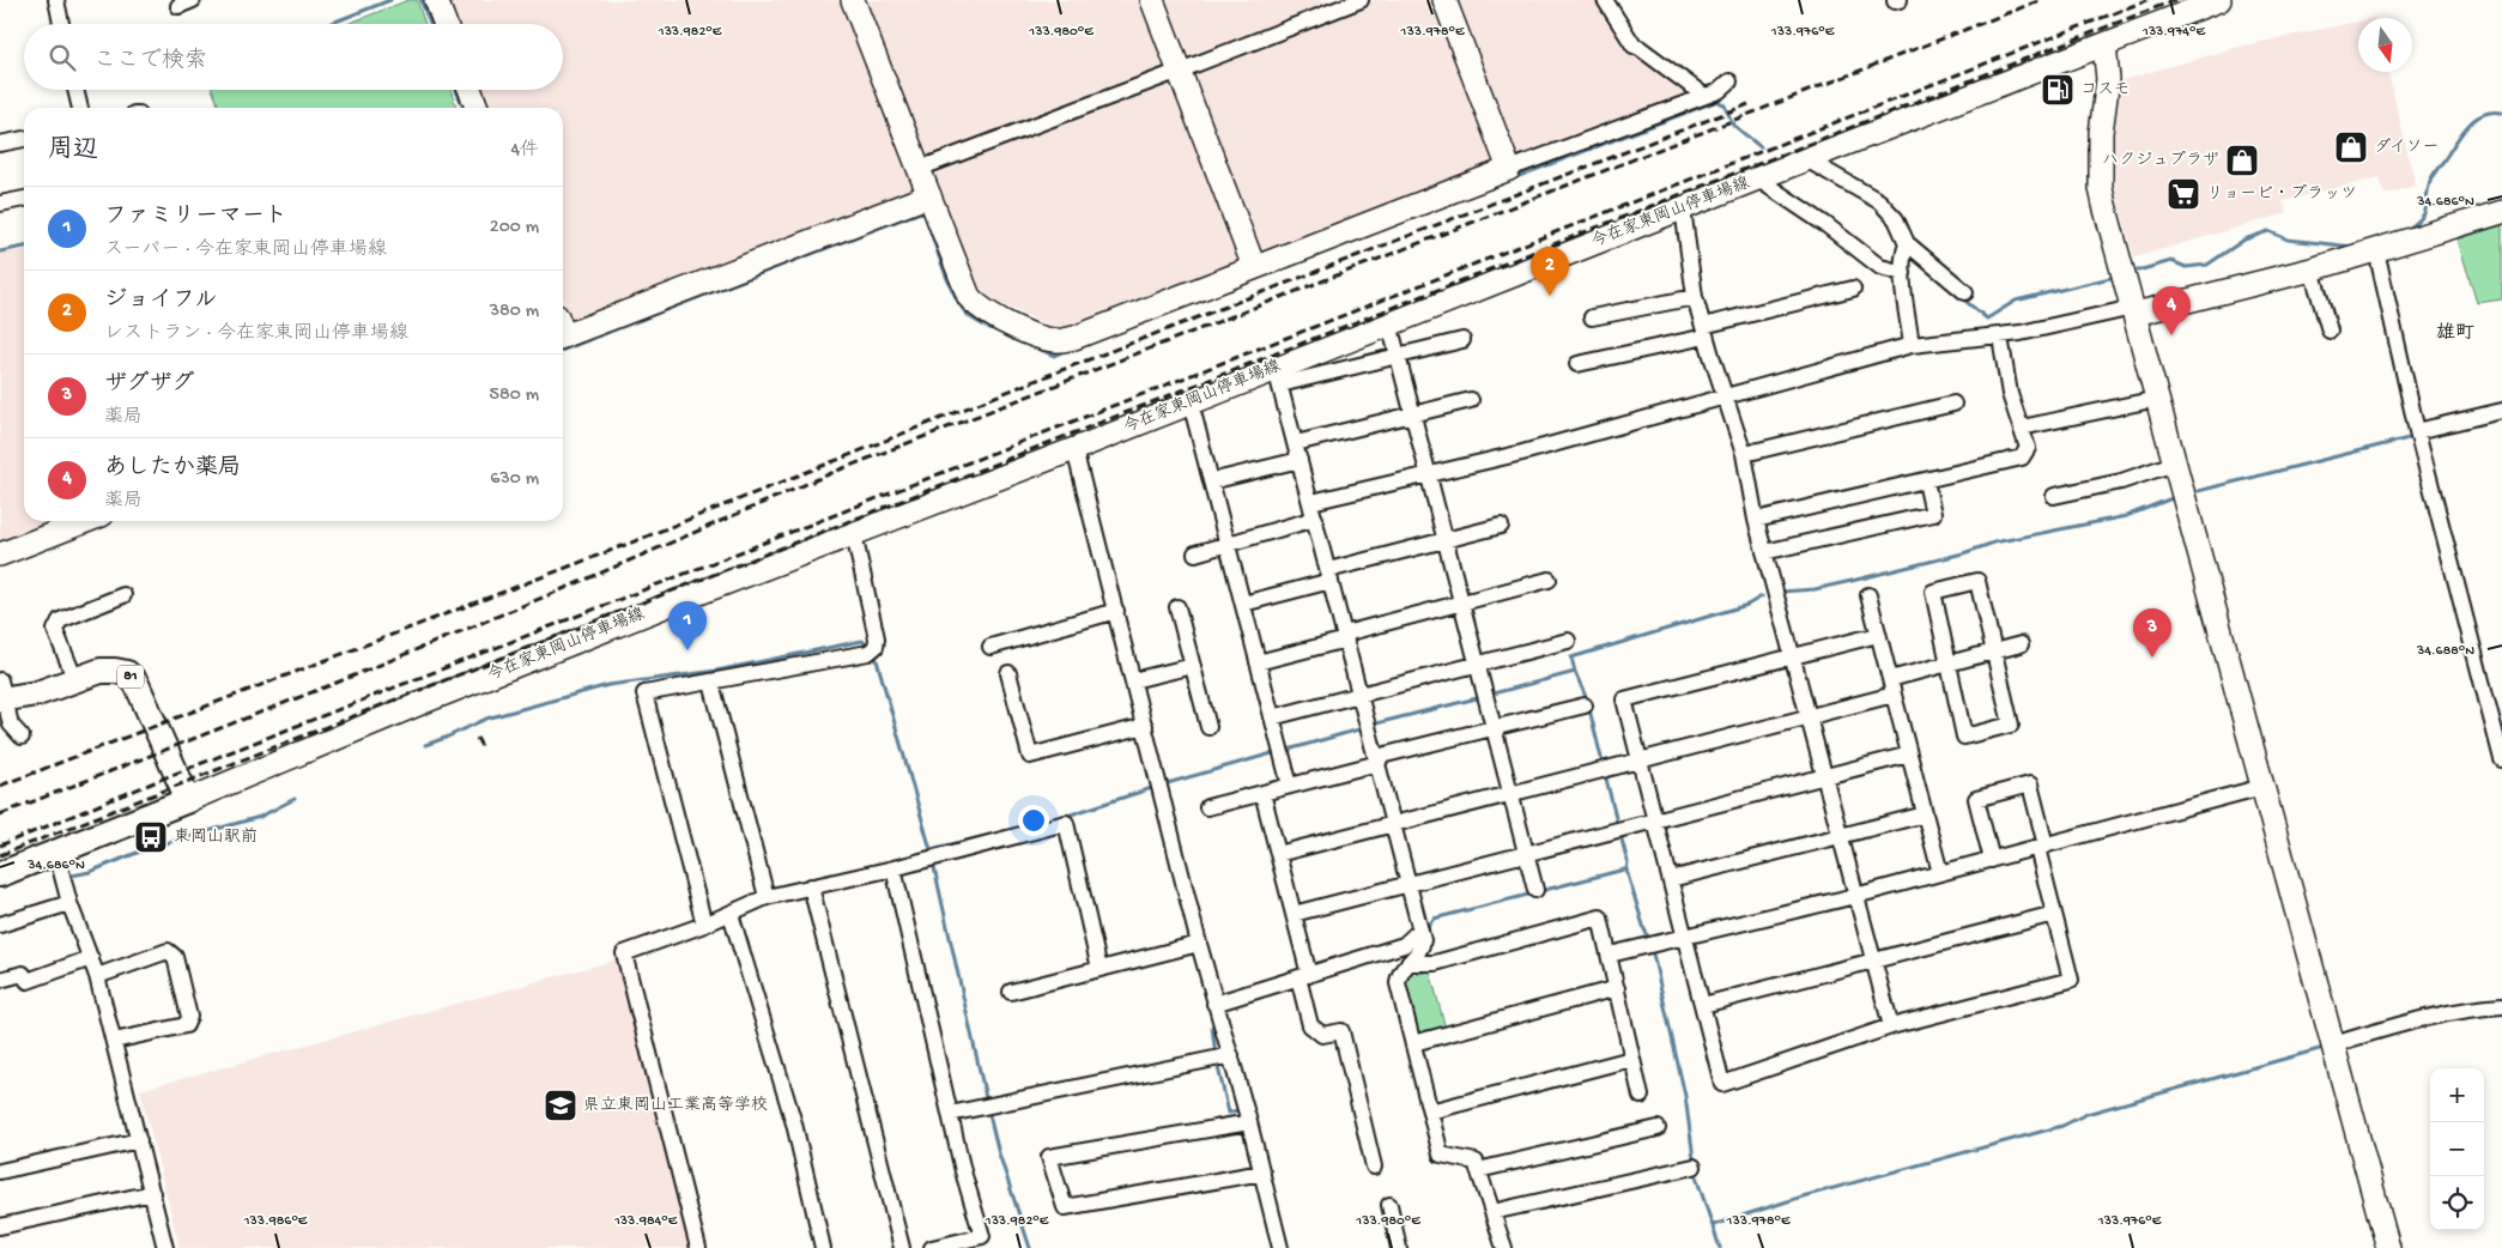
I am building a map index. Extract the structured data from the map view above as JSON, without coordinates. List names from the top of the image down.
{
  "streets": {
    "main road": ["81"],
    "street": ["今在家東岡山停車場線"]
  },
  "crossings": [
    ["今在家東岡山停車場線", "81"]
  ],
  "districts": ["雄町"],
  "places": {
    "fuel station": ["コスモ"],
    "shop": ["ダイソー", "ハクジュプラザ"],
    "supermarket": ["リョービ・プラッツ"],
    "bus stop": ["東岡山駅前"],
    "school or university": ["県立東岡山工業高等学校"]
  },
  "north": "bottom",
  "page": {
    "search": "ここで検索",
    "heading": ["周辺", "4件"],
    "list": [
      {
        "mark": "1",
        "name": "ファミリーマート",
        "note": "スーパー · 今在家東岡山停車場線",
        "value": "200 m"
      },
      {
        "mark": "2",
        "name": "ジョイフル",
        "note": "レストラン · 今在家東岡山停車場線",
        "value": "380 m"
      },
      {
        "mark": "3",
        "name": "ザグザグ",
        "note": "薬局",
        "value": "580 m"
      },
      {
        "mark": "4",
        "name": "あしたか薬局",
        "note": "薬局",
        "value": "630 m"
      }
    ],
    "pins": [
      "2",
      "4",
      "1",
      "3"
    ],
    "map_buttons": ["+", "−"]
  },
  "coordinates": [
    "133.982°E",
    "133.980°E",
    "133.978°E",
    "133.976°E",
    "133.974°E",
    "34.686°N",
    "34.688°N",
    "133.986°E",
    "133.984°E"
  ]
}
